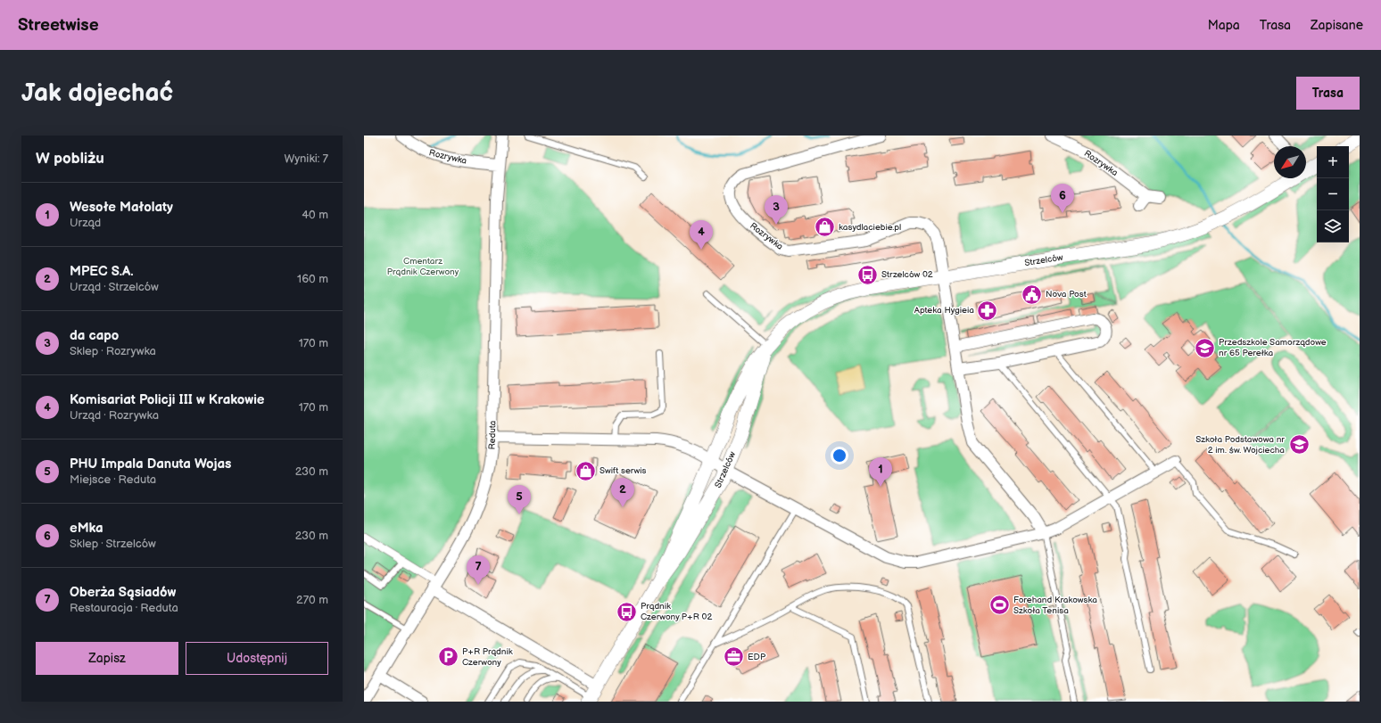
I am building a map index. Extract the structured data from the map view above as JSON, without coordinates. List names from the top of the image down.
{
  "streets": {
    "street": ["Rozrywka", "Strzelców", "Reduta"]
  },
  "crossings": [
    ["Rozrywka", "Strzelców"],
    ["Rozrywka", "Reduta"]
  ],
  "parks": ["Cmentarz Prądnik Czerwony"],
  "places": {
    "shop": ["kasydlaciebie.pl", "Swift serwis"],
    "bus stop": ["Strzelców 02", "Prądnik Czerwony P+R 02"],
    "public building": ["Nova Post"],
    "pharmacy": ["Apteka Hygieia"],
    "school or university": ["Przedszkole Samorządowe nr 65 Perełka", "Szkoła Podstawowa nr 2 im. św. Wojciecha"],
    "sports": ["Forehand Krakowska Szkoła Tenisa"],
    "parking": ["P+R Prądnik Czerwony"],
    "office": ["EDP"]
  },
  "north": "bottom left",
  "page": {
    "header": "Streetwise",
    "nav": ["Mapa", "Trasa", "Zapisane"],
    "buttons": [
      "Trasa",
      ["Zapisz", "Udostępnij"]
    ],
    "title": "Jak dojechać",
    "heading": ["W pobliżu", "Wyniki: 7"],
    "map_buttons": ["+", "−"],
    "list": [
      {
        "mark": "1",
        "name": "Wesołe Małolaty",
        "note": "Urząd",
        "value": "40 m"
      },
      {
        "mark": "2",
        "name": "MPEC S.A.",
        "note": "Urząd · Strzelców",
        "value": "160 m"
      },
      {
        "mark": "3",
        "name": "da capo",
        "note": "Sklep · Rozrywka",
        "value": "170 m"
      },
      {
        "mark": "4",
        "name": "Komisariat Policji III w Krakowie",
        "note": "Urząd · Rozrywka",
        "value": "170 m"
      },
      {
        "mark": "5",
        "name": "PHU Impala Danuta Wojas",
        "note": "Miejsce · Reduta",
        "value": "230 m"
      },
      {
        "mark": "6",
        "name": "eMka",
        "note": "Sklep · Strzelców",
        "value": "230 m"
      },
      {
        "mark": "7",
        "name": "Oberża Sąsiadów",
        "note": "Restauracja · Reduta",
        "value": "270 m"
      }
    ],
    "pins": [
      "6",
      "3",
      "4",
      "1",
      "2",
      "5",
      "7"
    ]
  }
}
